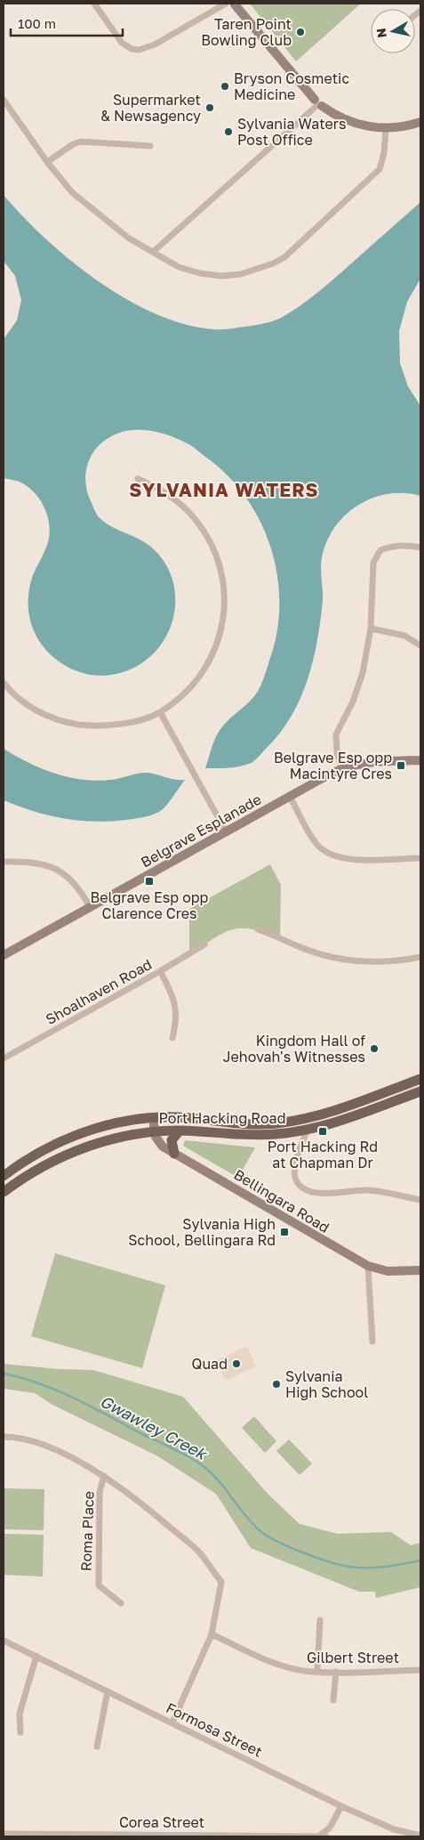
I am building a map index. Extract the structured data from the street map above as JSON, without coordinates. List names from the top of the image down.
{
  "streets": {
    "main road": ["Port Hacking Road"],
    "street": [
      "Belgrave Esplanade",
      "Shoalhaven Road",
      "Bellingara Road",
      "Roma Place",
      "Gilbert Street",
      "Formosa Street",
      "Corea Street"
    ]
  },
  "crossings": [
    ["Port Hacking Road", "Bellingara Road"],
    ["Formosa Street", "Corea Street"]
  ],
  "districts": ["SYLVANIA WATERS"],
  "water": ["Gwawley Creek"],
  "places": {
    "other": [
      "Taren Point Bowling Club",
      "Bryson Cosmetic Medicine",
      "Supermarket & Newsagency",
      "Sylvania Waters Post Office",
      "Kingdom Hall of Jehovah's Witnesses",
      "Quad",
      "Sylvania High School"
    ],
    "transit": [
      "Belgrave Esp opp Macintyre Cres",
      "Belgrave Esp opp Clarence Cres",
      "Port Hacking Rd at Chapman Dr",
      "Sylvania High School, Bellingara Rd"
    ]
  },
  "scale_bar": "100 m",
  "north": "left"
}
